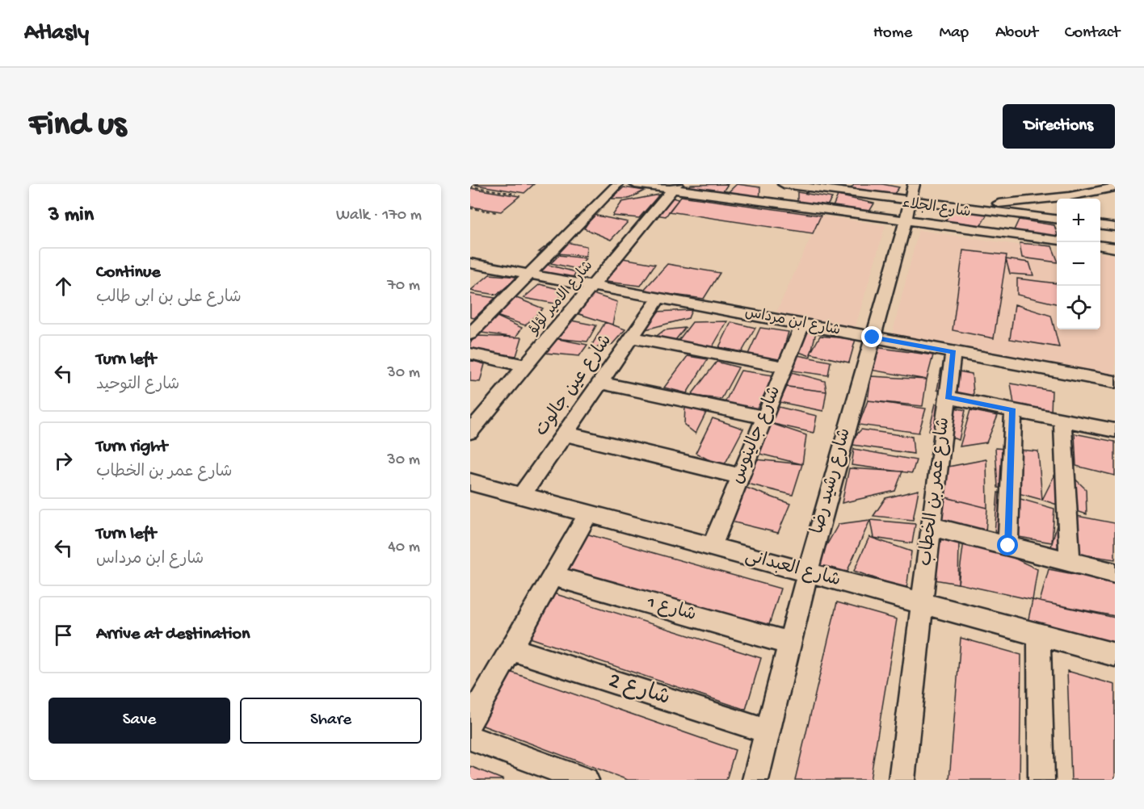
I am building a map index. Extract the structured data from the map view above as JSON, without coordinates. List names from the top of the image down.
{
  "streets": {
    "street": [
      "شارع الجلاء",
      "شارع الامير لؤلؤ",
      "شارع ابن مرداس",
      "شارع عين جالوت",
      "شارع جالينوس",
      "شارع رشيد رضا",
      "شارع عمر بن الخطاب",
      "شارع العبدانى",
      "شارع 1",
      "شارع 2"
    ]
  },
  "crossings": [
    ["شارع الجلاء", "شارع الامير لؤلؤ"],
    ["شارع الجلاء", "شارع رشيد رضا"],
    ["شارع الامير لؤلؤ", "شارع ابن مرداس"],
    ["شارع ابن مرداس", "شارع عين جالوت"],
    ["شارع ابن مرداس", "شارع جالينوس"],
    ["شارع ابن مرداس", "شارع رشيد رضا"],
    ["شارع ابن مرداس", "شارع عمر بن الخطاب"],
    ["شارع عين جالوت", "شارع العبدانى"],
    ["شارع جالينوس", "شارع العبدانى"],
    ["شارع رشيد رضا", "شارع العبدانى"],
    ["شارع رشيد رضا", "شارع 1"],
    ["شارع رشيد رضا", "شارع 2"],
    ["شارع عمر بن الخطاب", "شارع العبدانى"]
  ],
  "page": {
    "header": "Atlasly",
    "nav": [
      "Home",
      "Map",
      "About",
      "Contact"
    ],
    "buttons": [
      "Directions",
      ["Save", "Share"]
    ],
    "title": "Find us",
    "heading": ["3 min", "Walk · 170 m"],
    "map_buttons": ["+", "−"],
    "list": [
      ["Continue", "شارع على بن ابى طالب", "70 m"],
      ["Turn left", "شارع التوحيد", "30 m"],
      ["Turn right", "شارع عمر بن الخطاب", "30 m"],
      ["Turn left", "شارع ابن مرداس", "40 m"],
      "Arrive at destination"
    ]
  }
}
